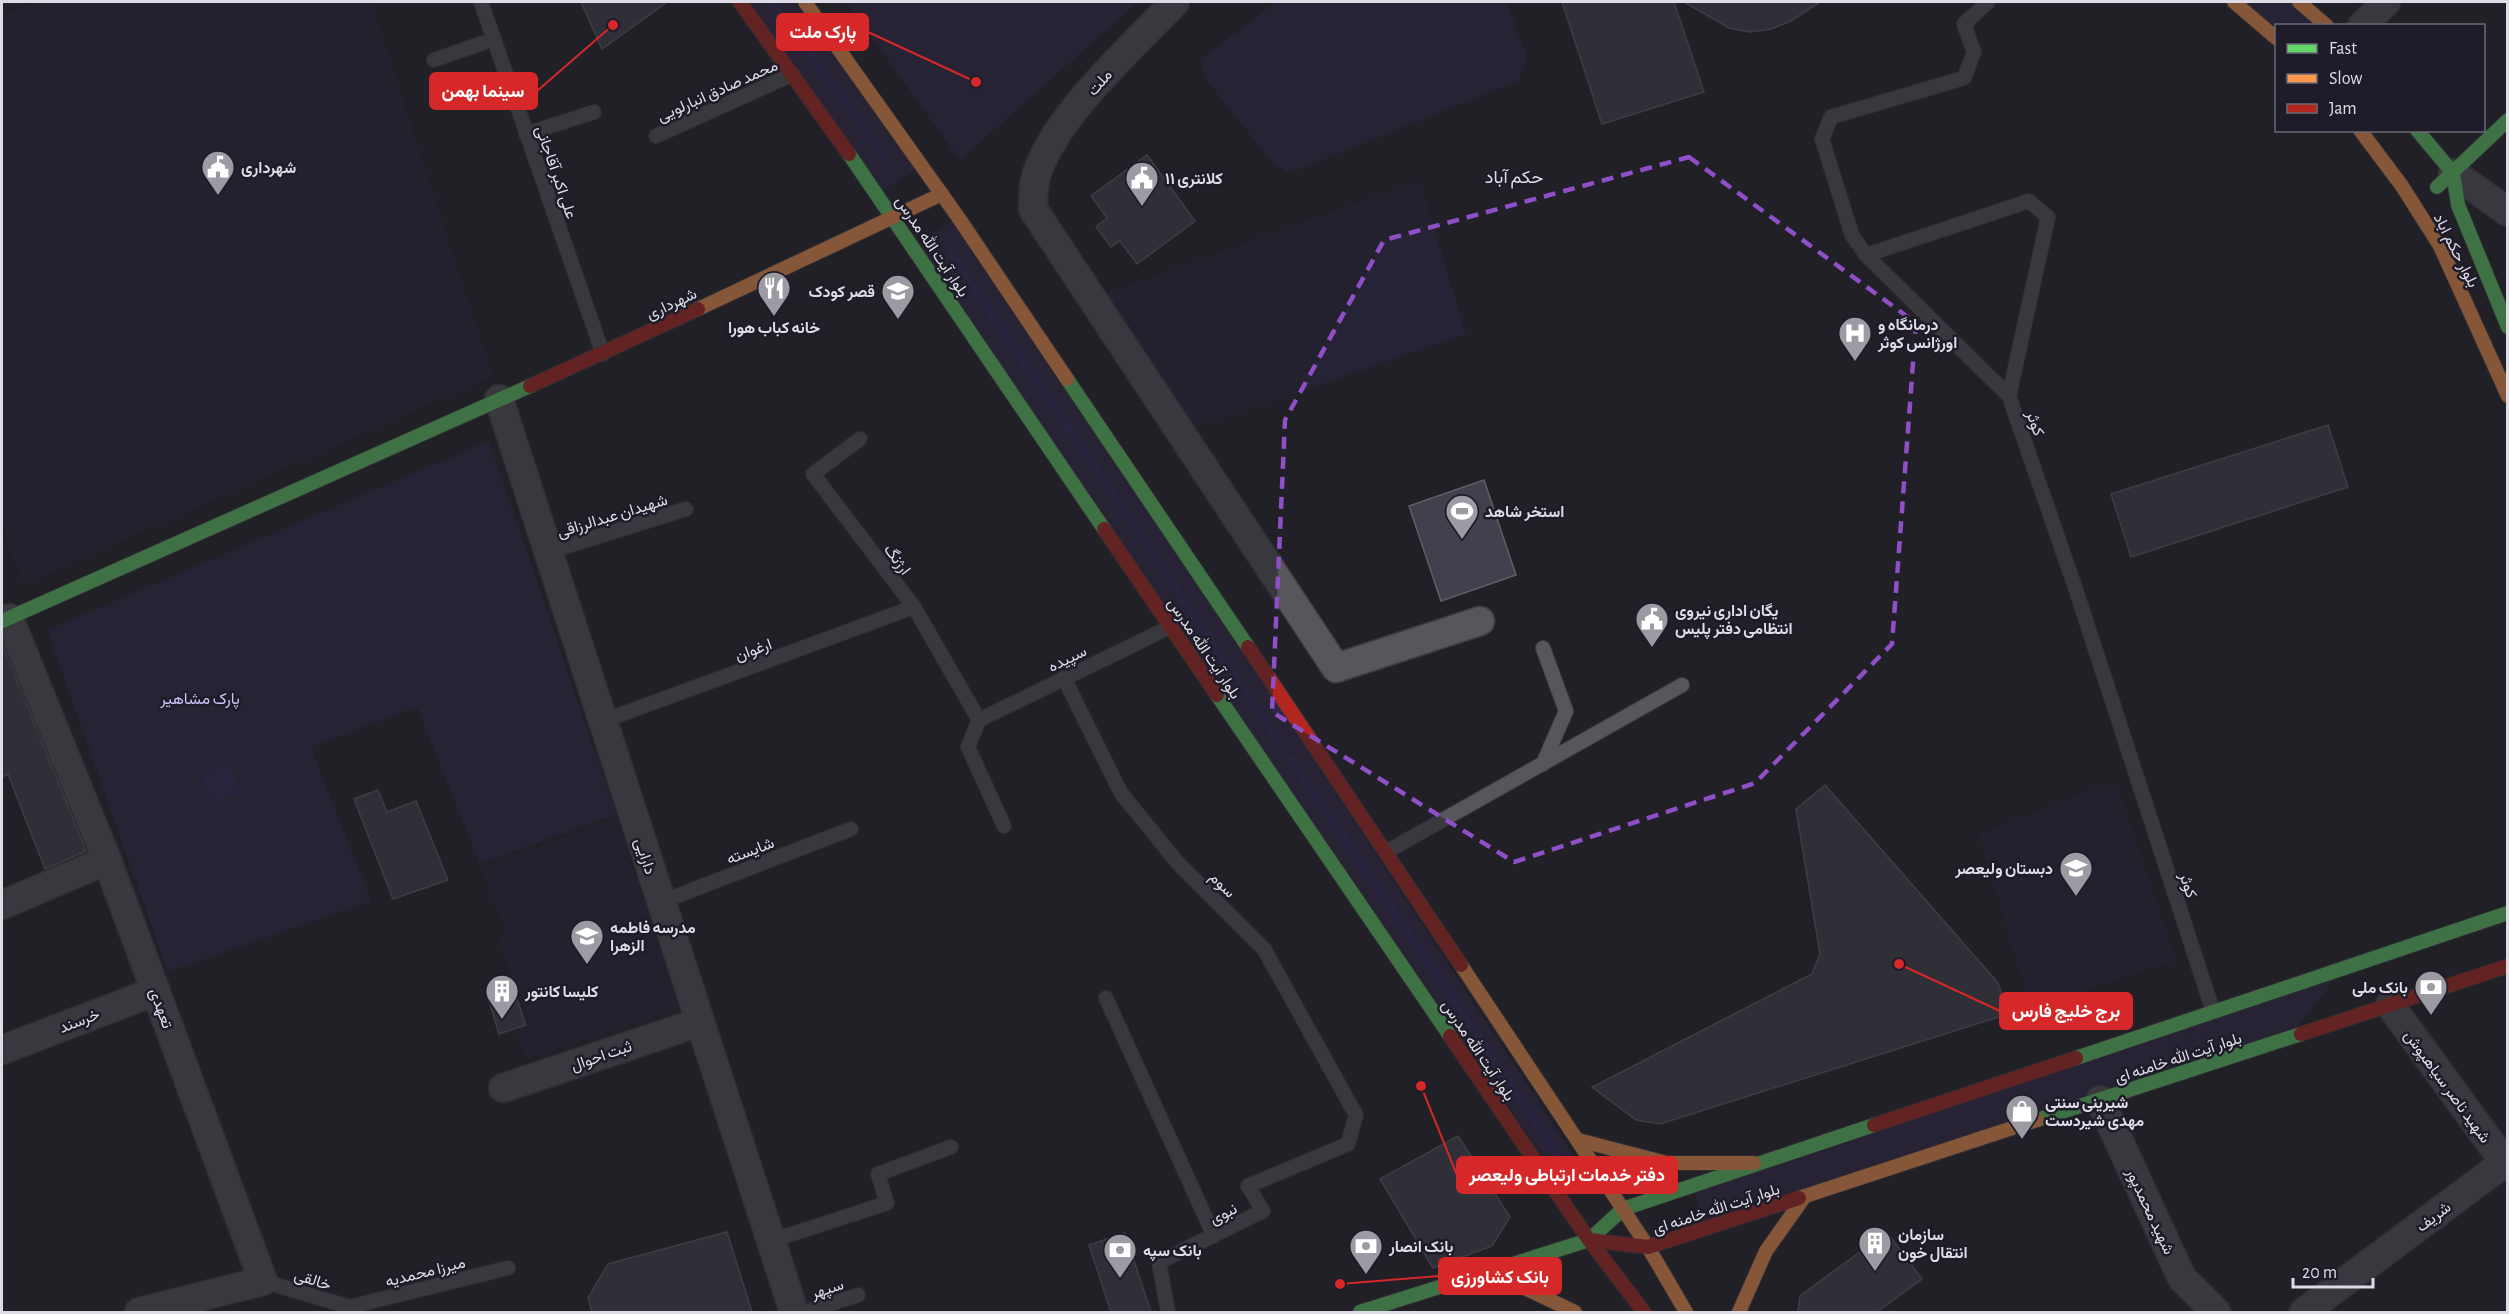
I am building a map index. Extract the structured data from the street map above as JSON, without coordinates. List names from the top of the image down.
{
  "streets": {
    "main road": [
      "بلوار آیت الله مدرس",
      "بلوار حکم اباد",
      "شهرداری",
      "بلوار آیت الله خامنه ای"
    ],
    "street": [
      "ملت",
      "دارایی",
      "تعهدی",
      "خرسند",
      "ثبت احوال",
      "شهید ناصر سیاهپوش",
      "شهید محمدپور",
      "شریف"
    ],
    "lane": [
      "محمد صادق انبارلویی",
      "علی اکبر آقاجانی",
      "کوثر",
      "شهیدان عبدالرزاقی",
      "ارژنگ",
      "ارغوان",
      "سپیده",
      "شایسته",
      "سوم",
      "نبوی",
      "میرزا محمدیه",
      "خالقی",
      "سپهر"
    ]
  },
  "crossings": [
    ["محمد صادق انبارلویی", "بلوار آیت الله مدرس"],
    ["علی اکبر آقاجانی", "شهرداری"],
    ["بلوار آیت الله مدرس", "شهرداری"],
    ["بلوار آیت الله مدرس", "سپیده"],
    ["بلوار آیت الله مدرس", "بلوار آیت الله خامنه ای"],
    ["شهرداری", "دارایی"],
    ["شهرداری", "تعهدی"],
    ["کوثر", "بلوار آیت الله خامنه ای"],
    ["شهیدان عبدالرزاقی", "دارایی"],
    ["ارژنگ", "ارغوان"],
    ["ارژنگ", "سپیده"],
    ["ارغوان", "دارایی"],
    ["سپیده", "سوم"],
    ["شایسته", "دارایی"],
    ["دارایی", "ثبت احوال"],
    ["سوم", "نبوی"],
    ["تعهدی", "خرسند"],
    ["تعهدی", "خالقی"],
    ["بلوار آیت الله خامنه ای", "شهید ناصر سیاهپوش"],
    ["بلوار آیت الله خامنه ای", "شهید محمدپور"],
    ["شهید ناصر سیاهپوش", "شریف"],
    ["میرزا محمدیه", "خالقی"]
  ],
  "districts": ["حکم آباد"],
  "parks": ["پارک مشاهیر"],
  "places": {
    "other": [
      "سینما بهمن",
      "پارک ملت",
      "برج خلیج فارس",
      "دفتر خدمات ارتباطی ولیعصر",
      "بانک کشاورزی"
    ],
    "public building": ["شهرداری", "کلانتری ۱۱", "یگان اداری نیروی انتظامی دفتر پلیس"],
    "restaurant": ["خانه کباب هورا"],
    "school or university": ["قصر کودک", "دبستان ولیعصر", "مدرسه فاطمه الزهرا"],
    "hospital": ["درمانگاه و اورژانس کوثر"],
    "sports": ["استخر شاهد"],
    "bank": ["بانک ملی", "بانک انصار", "بانک سپه"],
    "building": ["کلیسا کانتور", "سازمان انتقال خون"],
    "shop": ["شیرینی سنتی مهدی شیردست"]
  },
  "legend": ["Fast", "Slow", "Jam"],
  "scale_bar": "20 m"
}
